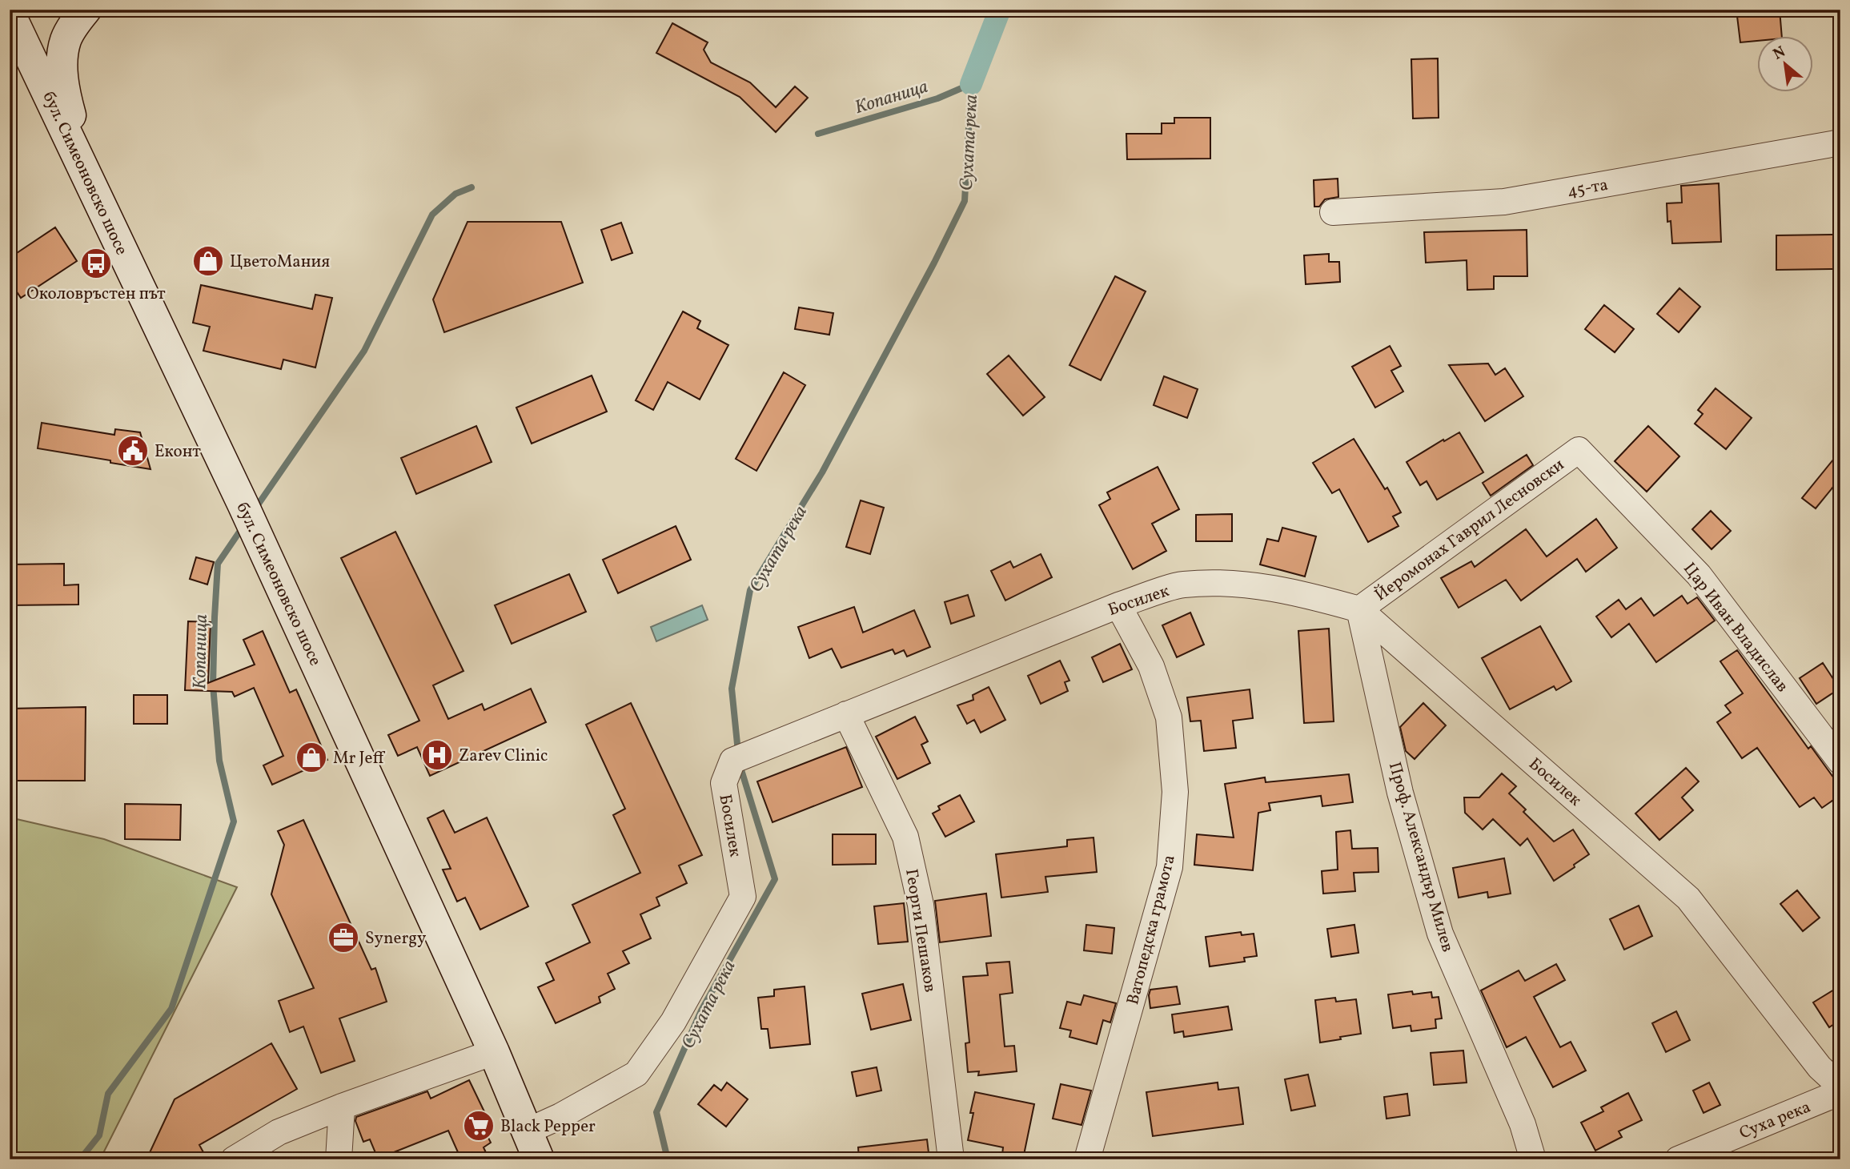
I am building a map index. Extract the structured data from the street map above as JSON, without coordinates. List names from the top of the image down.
{
  "streets": {
    "street": [
      "бул. Симеоновско шосе",
      "45-та",
      "Йеромонах Гаврил Лесновски",
      "Босилек",
      "Цар Иван Владислав",
      "Проф. Александър Милев",
      "Ватопедска грамота",
      "Георги Пешаков",
      "Суха река"
    ]
  },
  "crossings": [
    ["бул. Симеоновско шосе", "Босилек"],
    ["Йеромонах Гаврил Лесновски", "Босилек"],
    ["Йеромонах Гаврил Лесновски", "Цар Иван Владислав"],
    ["Йеромонах Гаврил Лесновски", "Проф. Александър Милев"],
    ["Босилек", "Проф. Александър Милев"],
    ["Босилек", "Ватопедска грамота"],
    ["Босилек", "Георги Пешаков"]
  ],
  "water": ["Копаница", "Сухата река"],
  "places": {
    "shop": ["ЦветоМания", "Mr Jeff"],
    "bus stop": ["Околовръстен път"],
    "public building": ["Еконт"],
    "hospital": ["Zarev Clinic"],
    "office": ["Synergy"],
    "supermarket": ["Black Pepper"]
  },
  "north": "top left"
}
